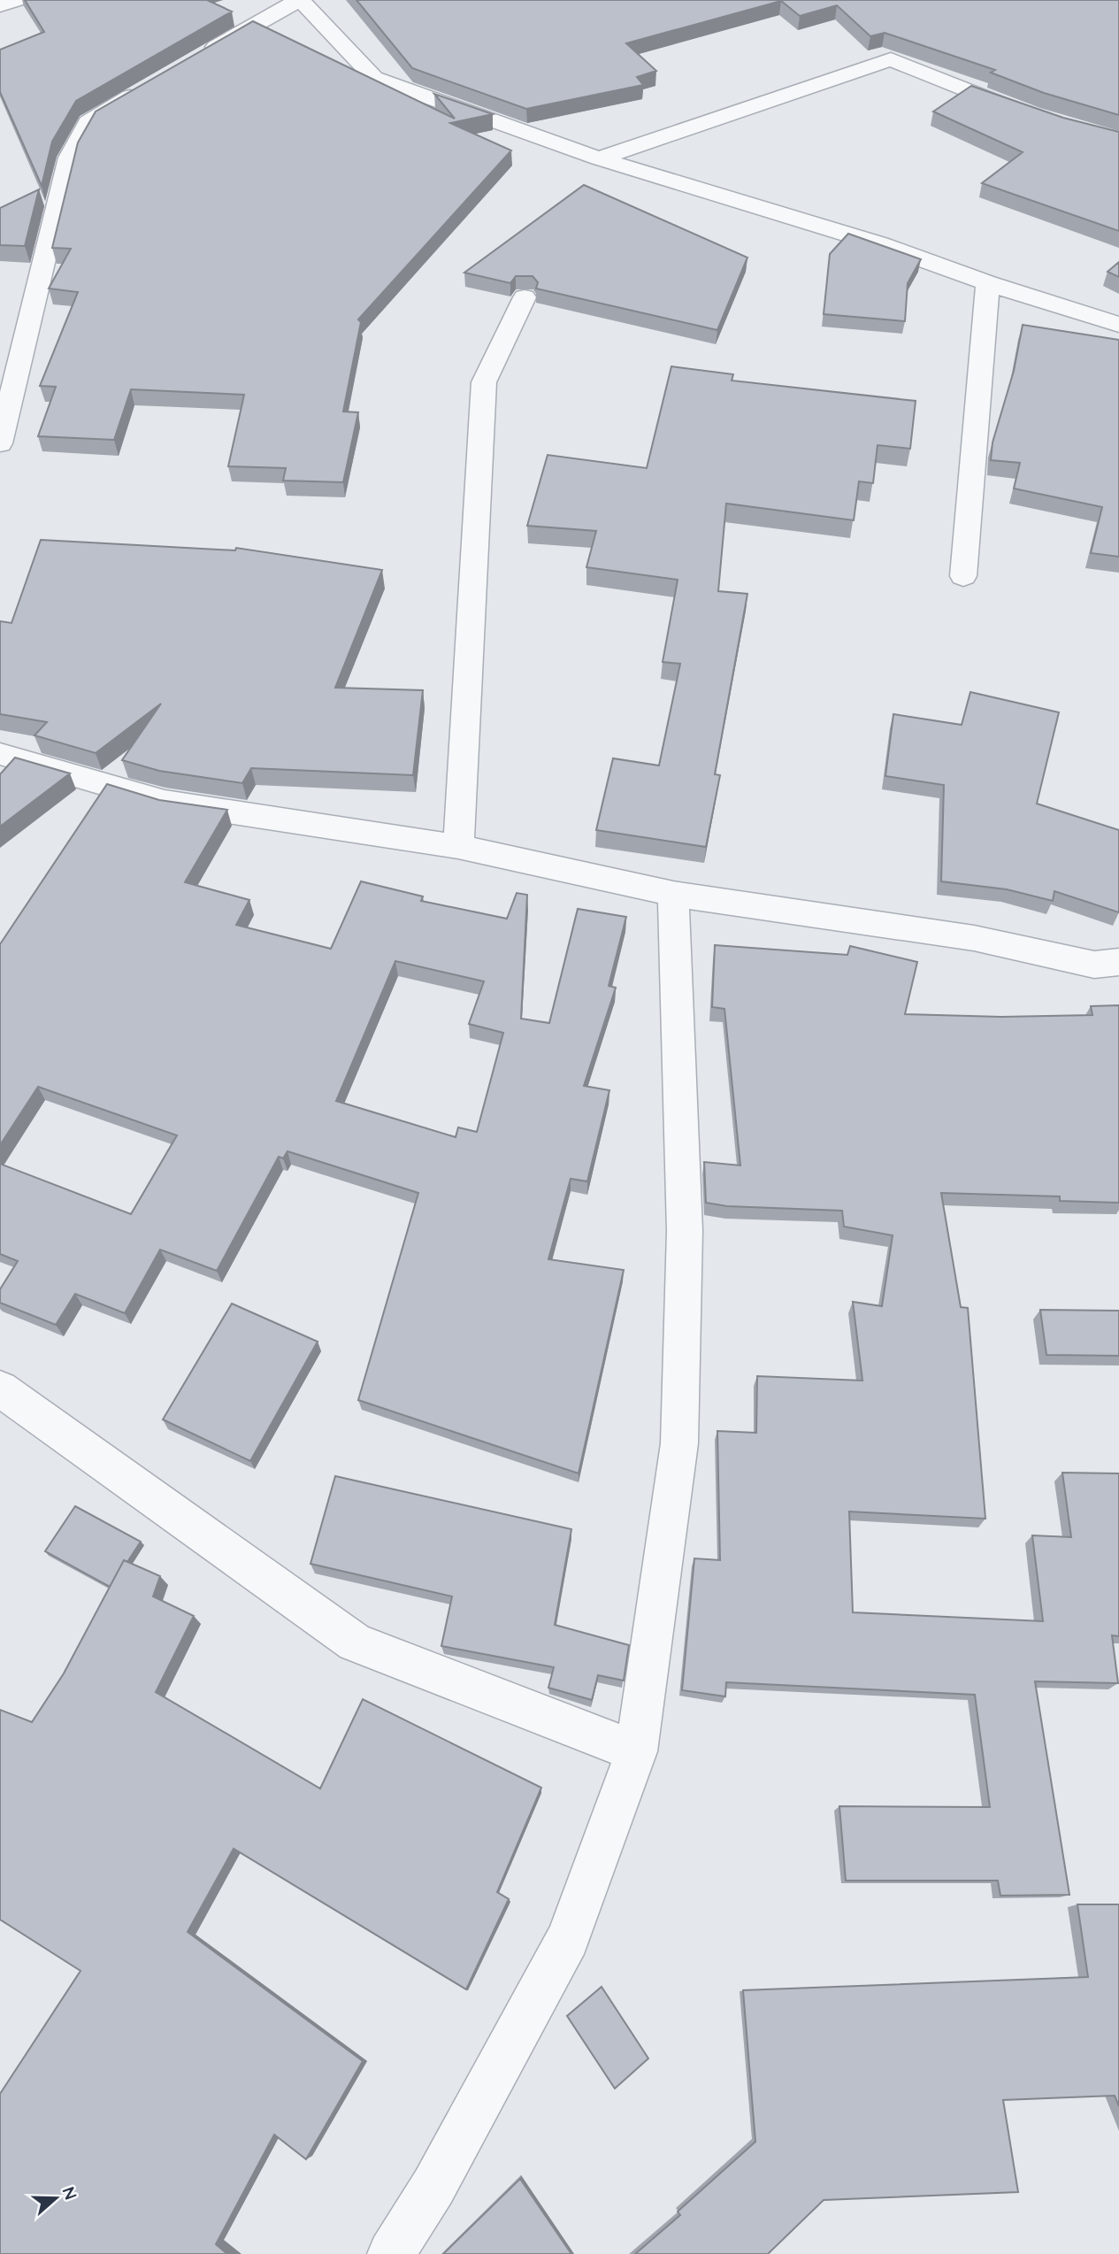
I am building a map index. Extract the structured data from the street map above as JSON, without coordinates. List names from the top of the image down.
{
  "north": "right"
}
